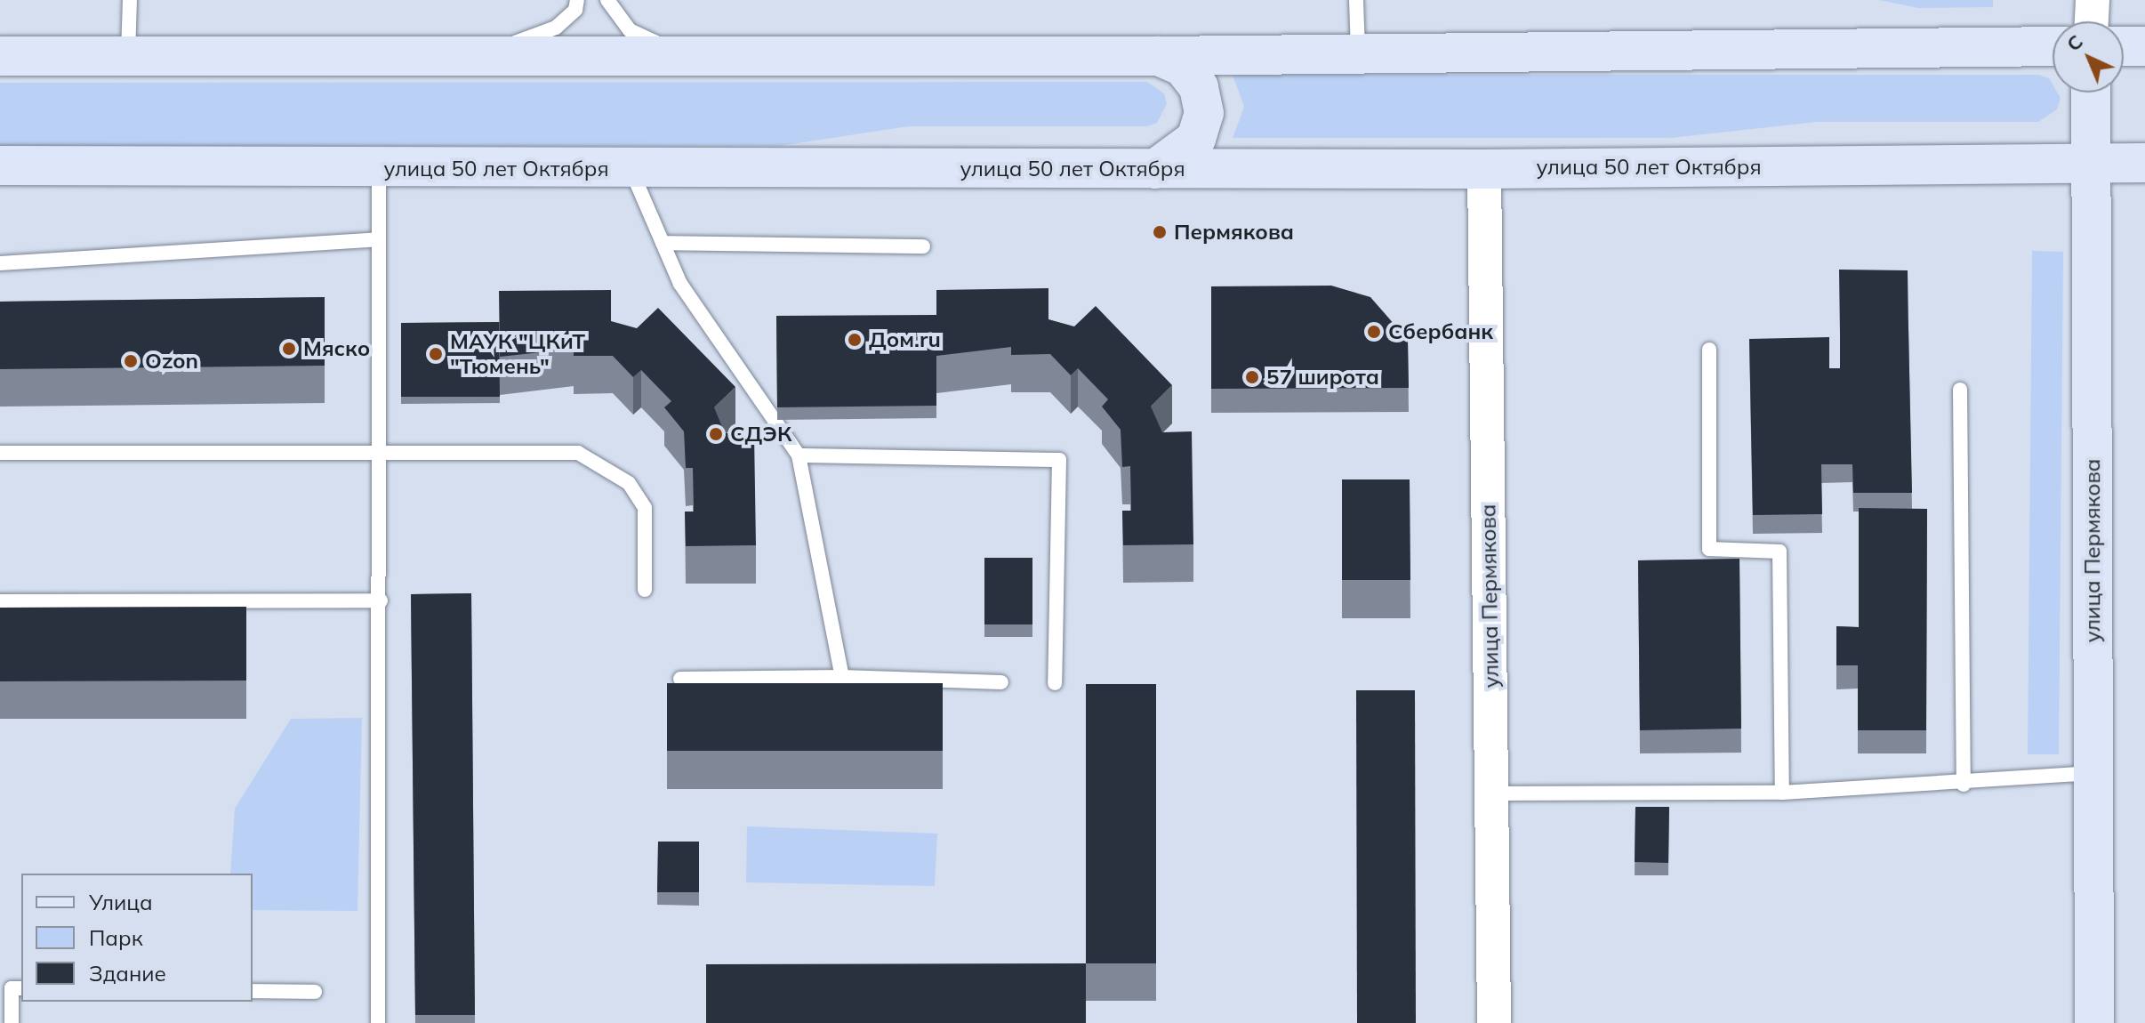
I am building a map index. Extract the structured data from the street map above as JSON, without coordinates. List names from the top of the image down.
{
  "streets": {
    "main road": ["улица 50 лет Октября", "улица Пермякова"]
  },
  "crossings": [
    ["улица 50 лет Октября", "улица Пермякова"]
  ],
  "places": [
    "Пермякова",
    "Сбербанк",
    "Дом.ru",
    "Мяско",
    "МАУК \"ЦКиТ \"Тюмень\"",
    "Ozon",
    "57 широта",
    "СДЭК"
  ],
  "legend": ["Улица", "Парк", "Здание"],
  "north": "top left"
}
